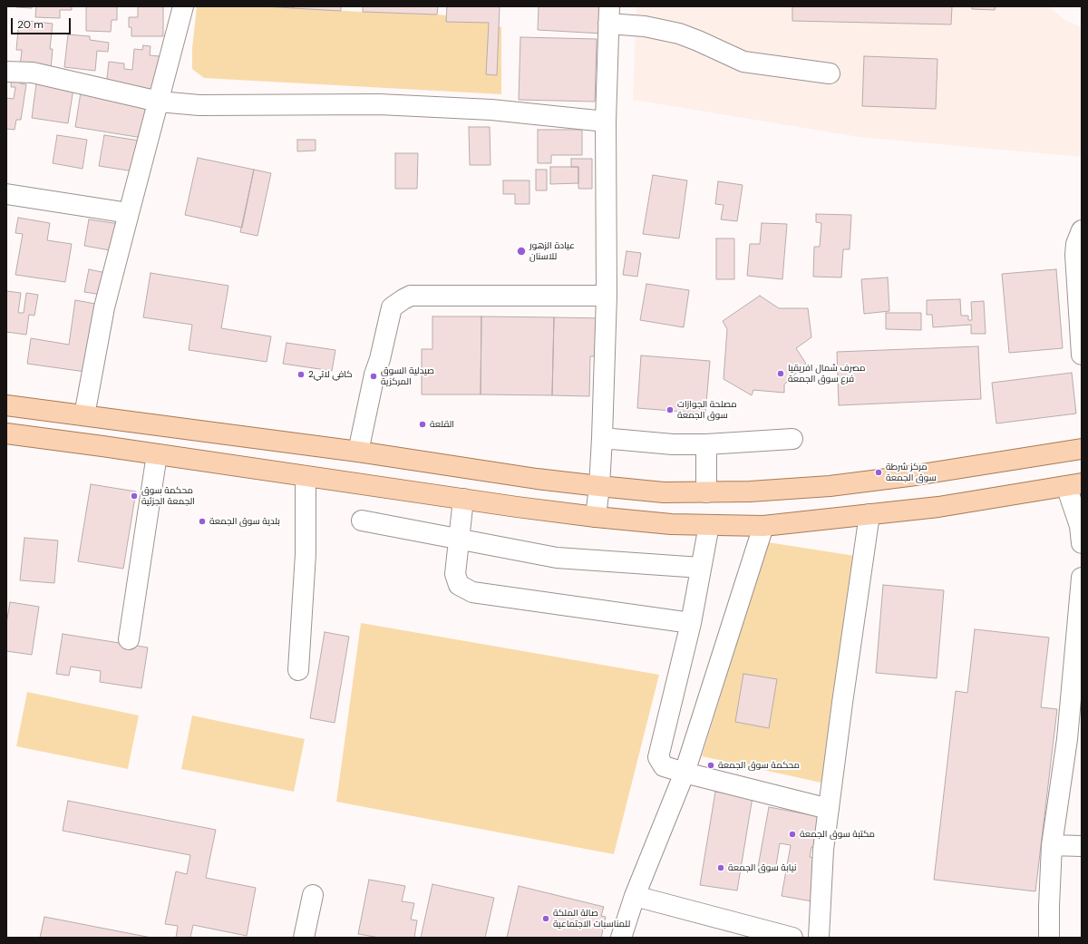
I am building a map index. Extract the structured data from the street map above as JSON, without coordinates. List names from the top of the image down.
{
  "places": [
    "عيادة الزهور للاسنان",
    "مصرف شمال افريقيا فرع سوق الجمعة",
    "كافي لاتي2",
    "صيدلية السوق المركزية",
    "مصلحة الجوازات سوق الجمعة",
    "القلعة",
    "مركز شرطة سوق الجمعة",
    "محكمة سوق الجمعة الجزئية",
    "بلدية سوق الجمعة",
    "محكمة سوق الجمعة",
    "مكتبة سوق الجمعة",
    "نيابة سوق الجمعة",
    "صالة الملكة للمناسبات الاجتماعية"
  ],
  "scale_bar": "20 m"
}
